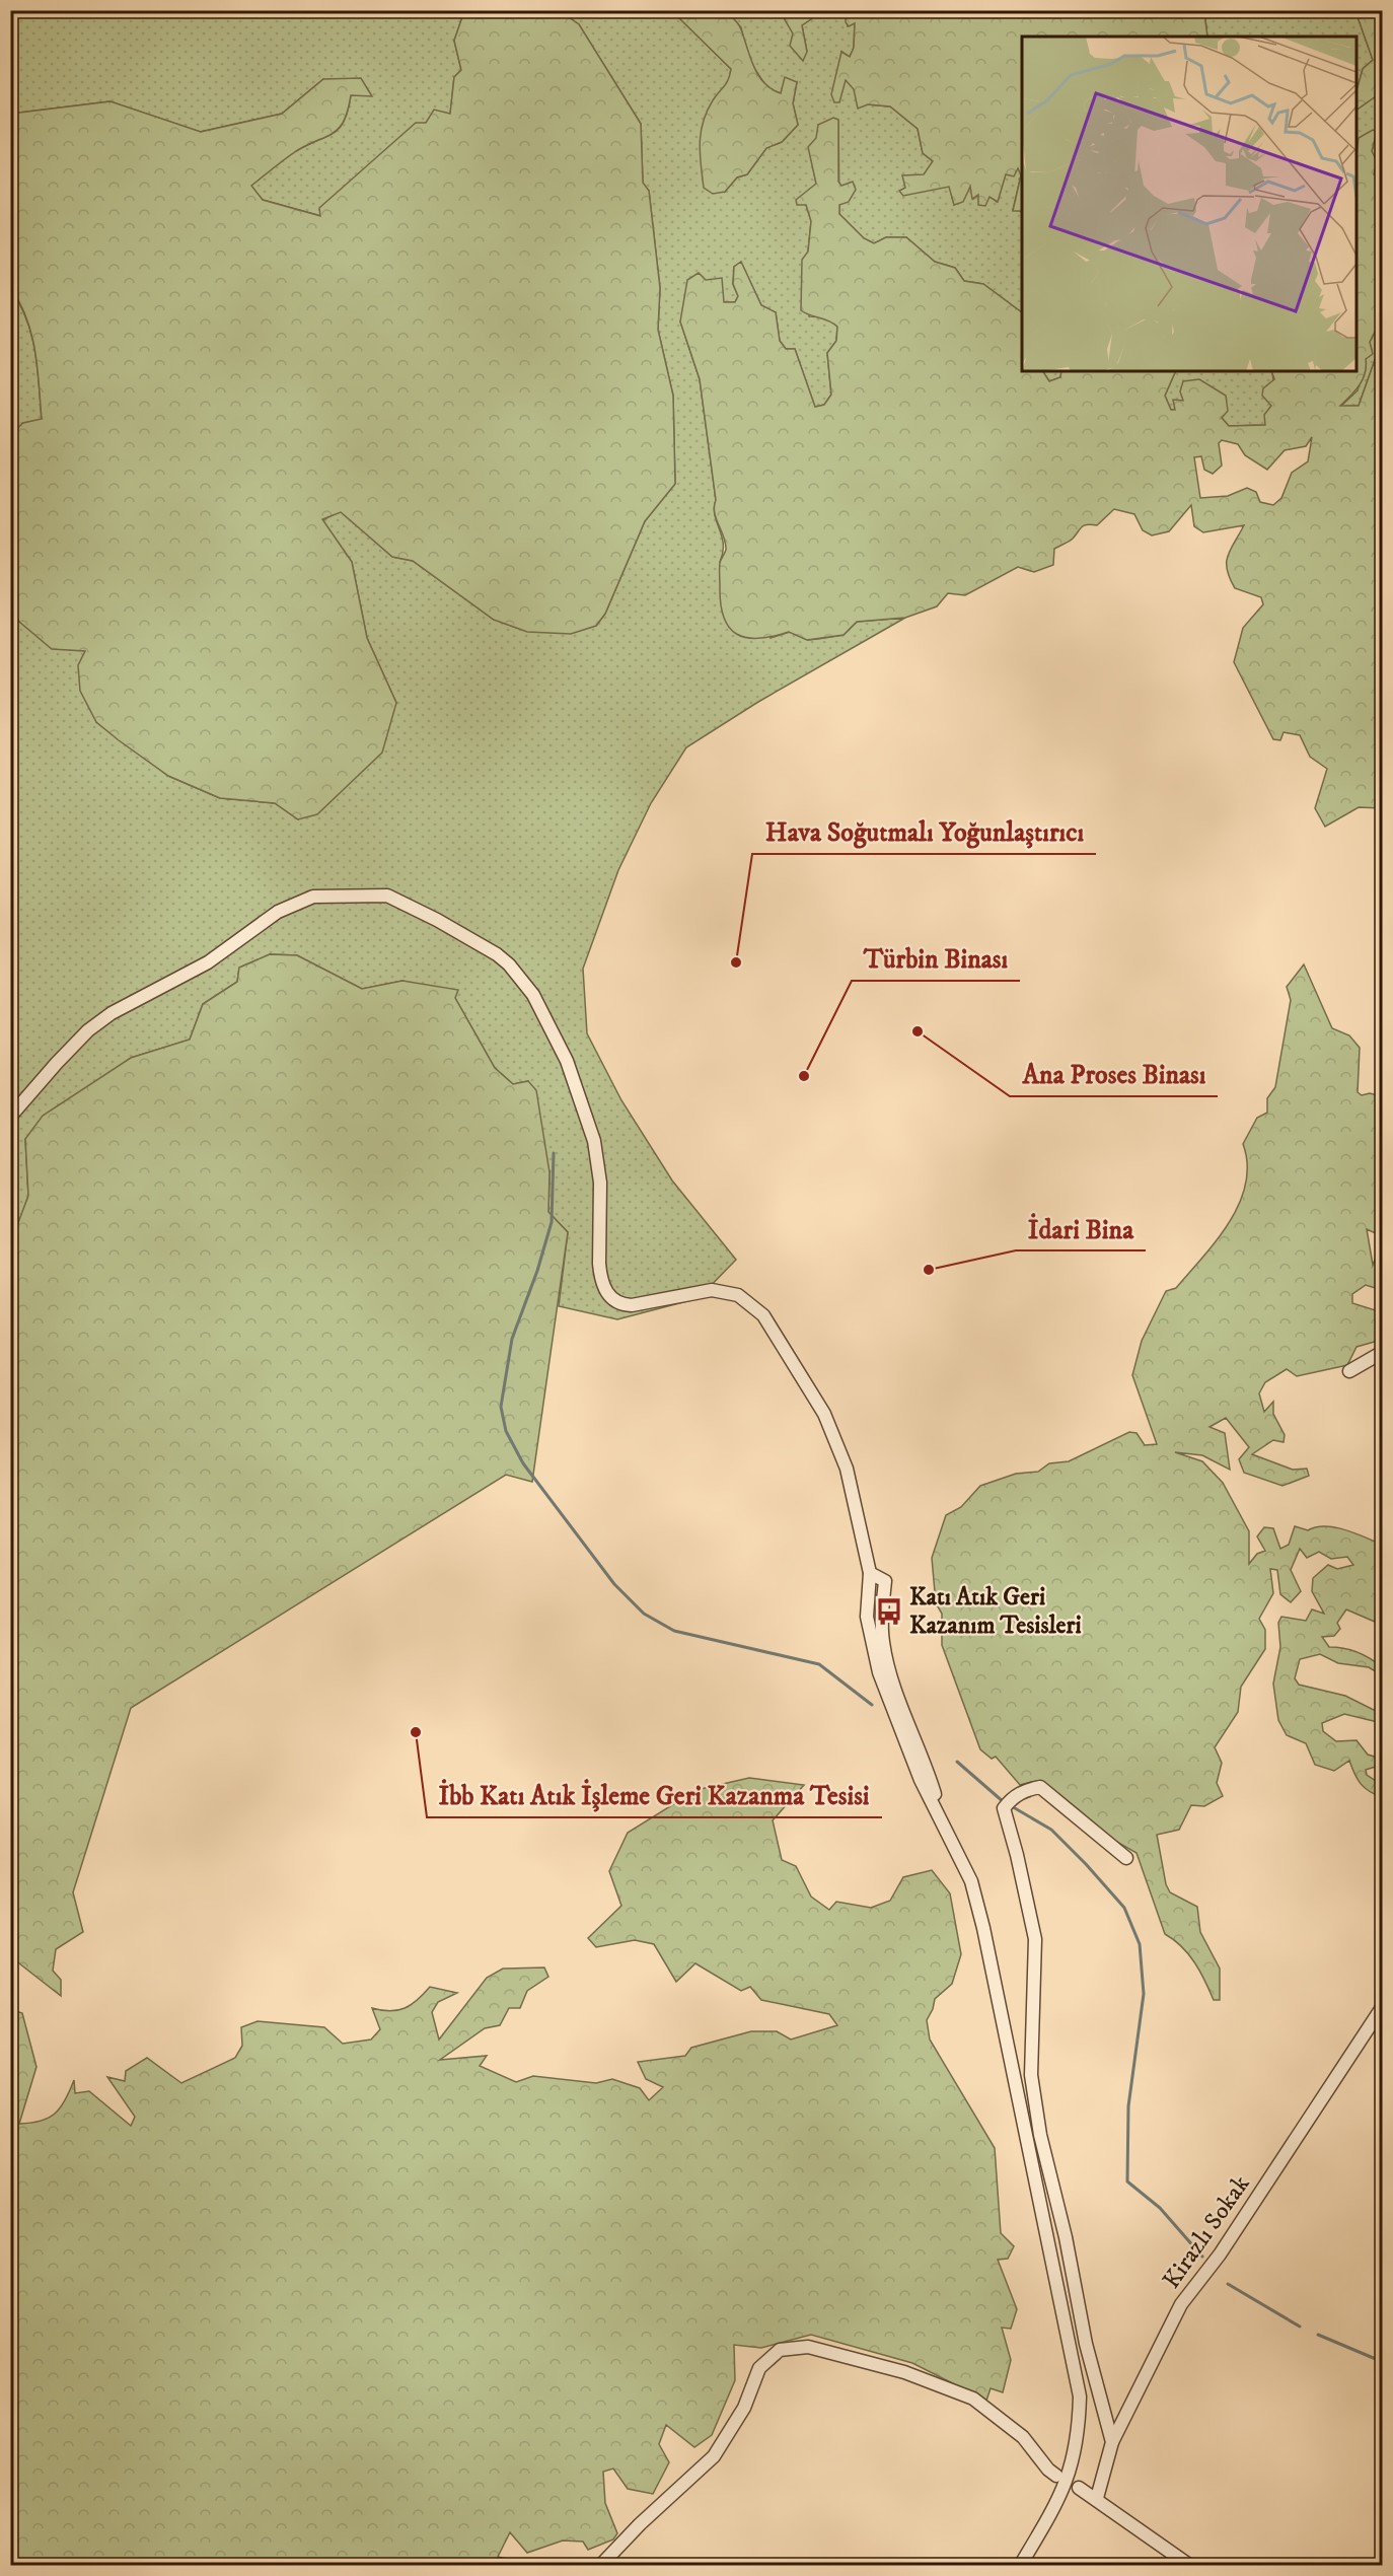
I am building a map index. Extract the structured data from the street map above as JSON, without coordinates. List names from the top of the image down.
{
  "streets": {
    "street": ["Kirazlı Sokak"]
  },
  "places": {
    "other": [
      "Hava Soğutmalı Yoğunlaştırıcı",
      "Ana Proses Binası",
      "Türbin Binası",
      "İdari Bina",
      "İbb Katı Atık İşleme Geri Kazanma Tesisi"
    ],
    "bus stop": ["Katı Atık Geri Kazanım Tesisleri"]
  }
}
